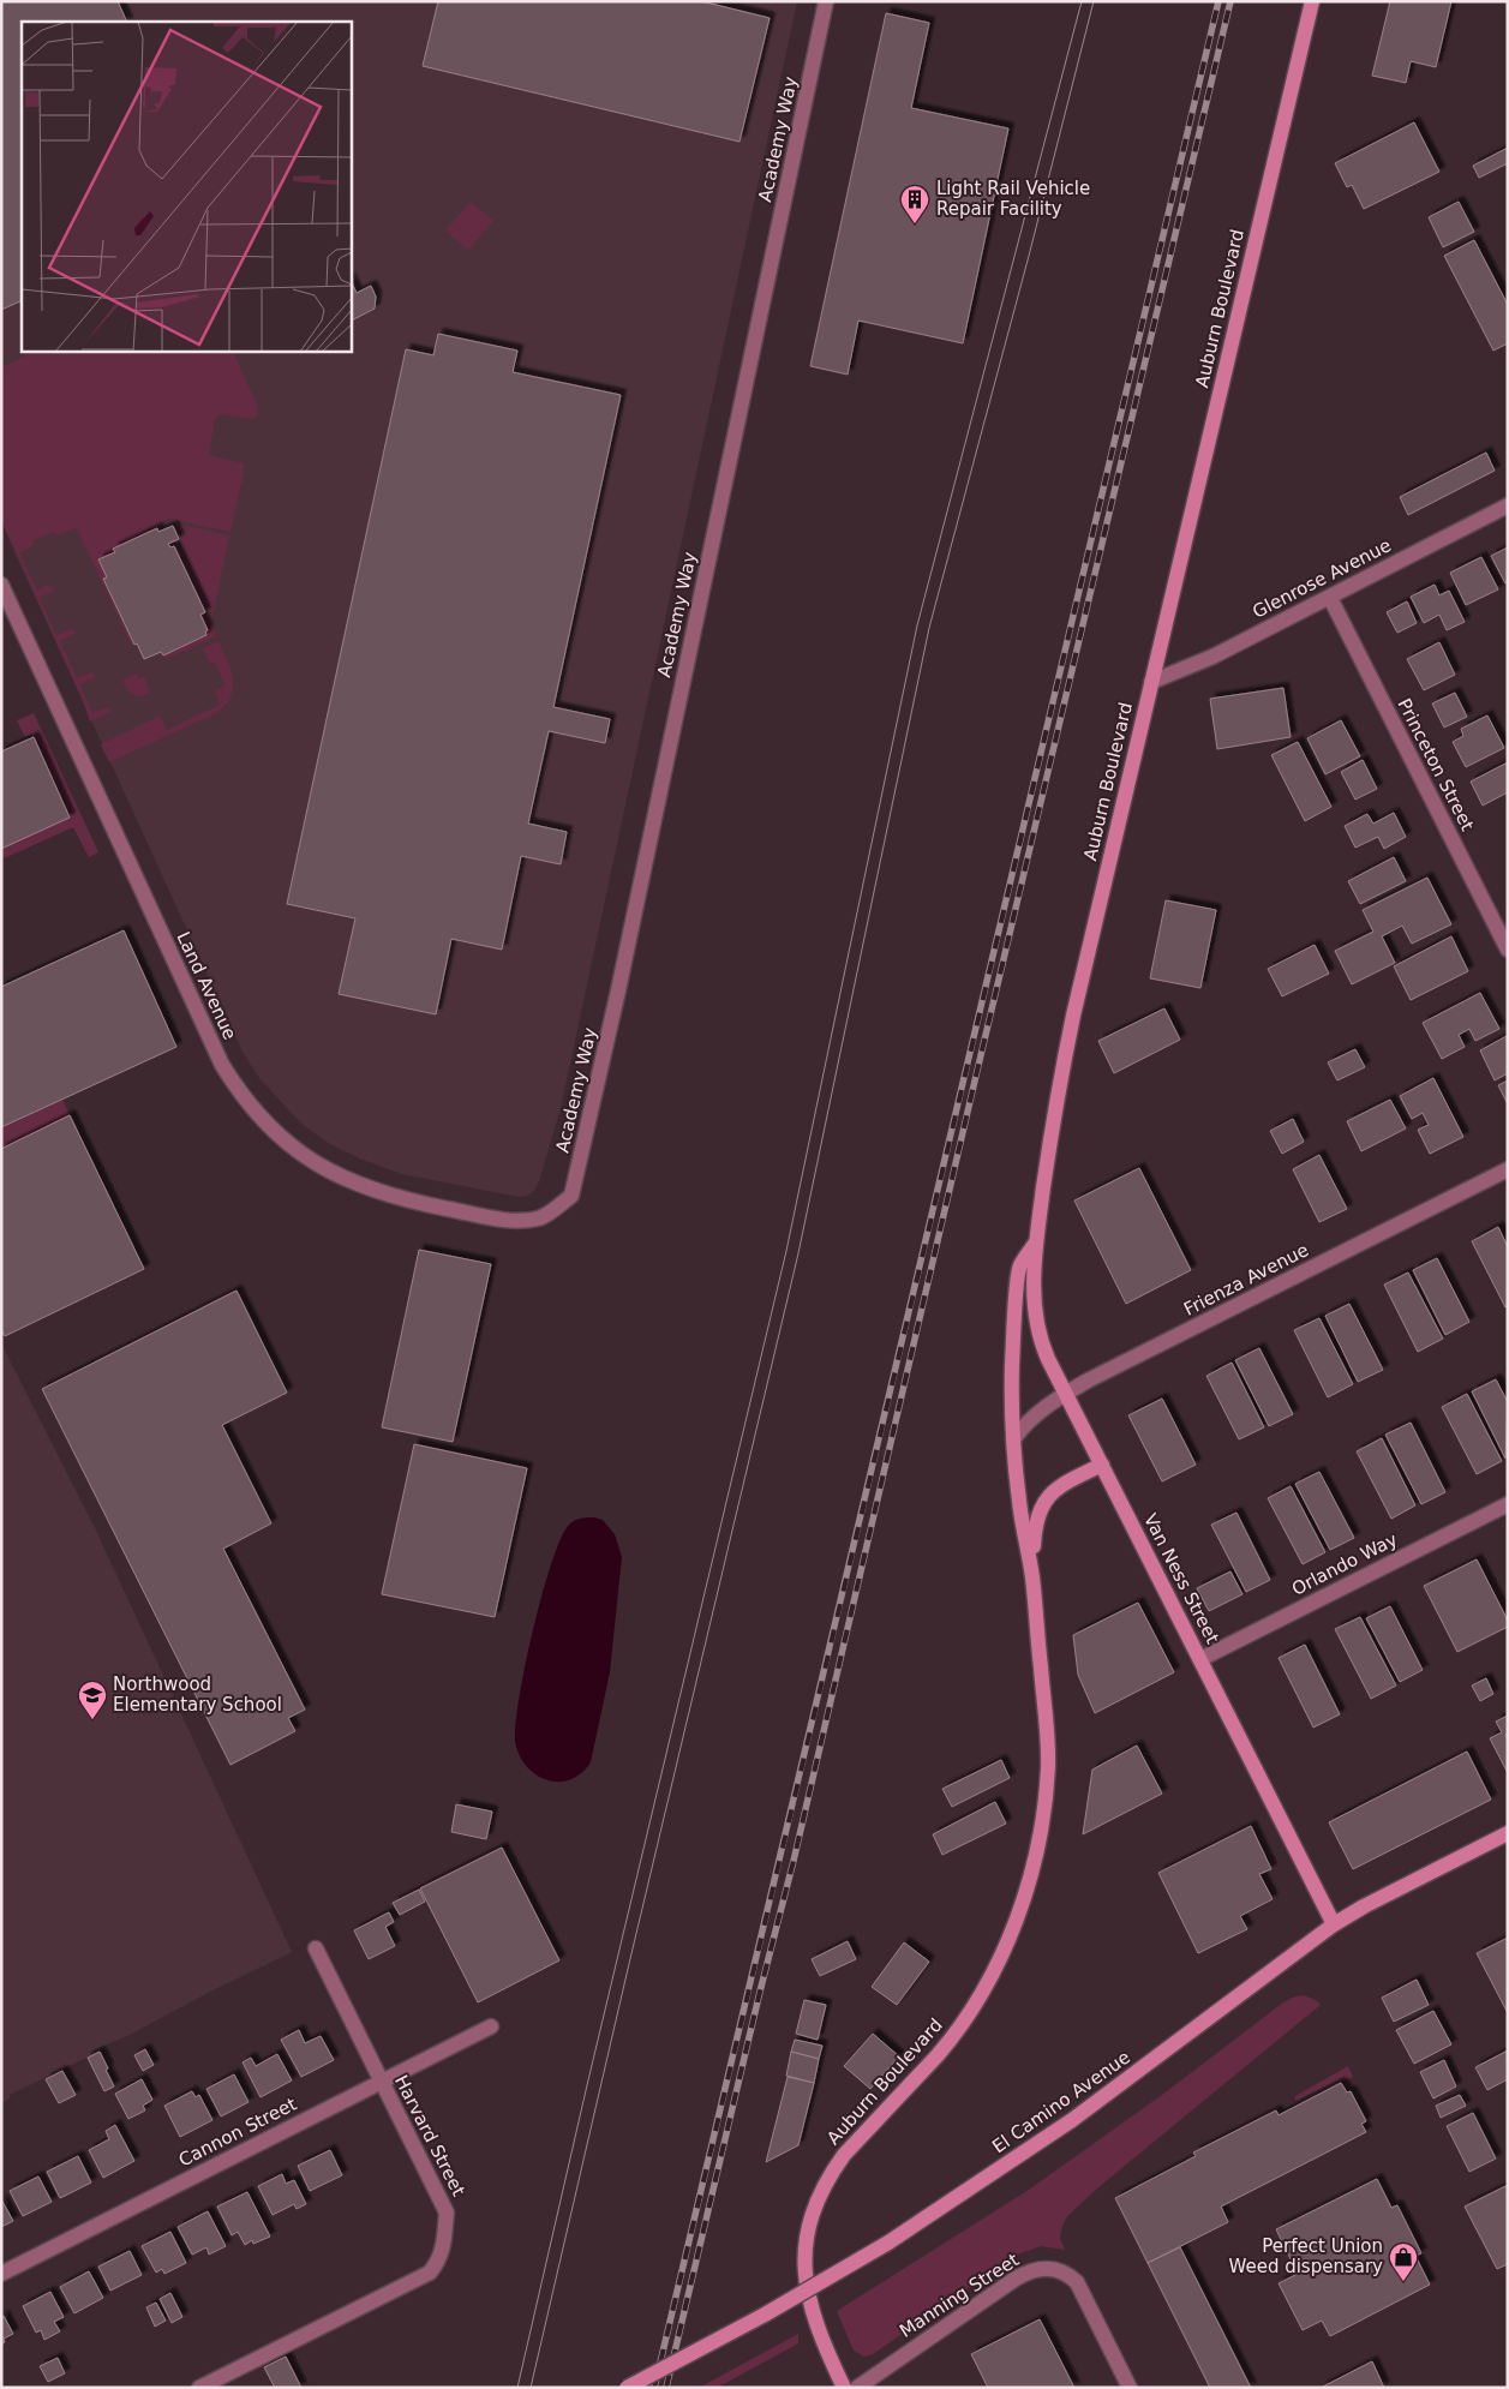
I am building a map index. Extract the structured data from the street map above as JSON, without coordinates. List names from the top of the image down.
{
  "streets": {
    "street": [
      "Academy Way",
      "Auburn Boulevard",
      "Glenrose Avenue",
      "Princeton Street",
      "Land Avenue",
      "Frienza Avenue",
      "Orlando Way",
      "Van Ness Street",
      "El Camino Avenue",
      "Cannon Street",
      "Harvard Street",
      "Manning Street"
    ]
  },
  "crossings": [
    ["Academy Way", "Land Avenue"],
    ["Auburn Boulevard", "Glenrose Avenue"],
    ["Auburn Boulevard", "Frienza Avenue"],
    ["Auburn Boulevard", "Van Ness Street"],
    ["Glenrose Avenue", "Princeton Street"],
    ["Frienza Avenue", "Van Ness Street"],
    ["Orlando Way", "Van Ness Street"],
    ["Van Ness Street", "El Camino Avenue"],
    ["Cannon Street", "Harvard Street"]
  ],
  "places": {
    "building": ["Light Rail Vehicle Repair Facility"],
    "school or university": ["Northwood Elementary School"],
    "shop": ["Perfect Union Weed dispensary"]
  }
}
